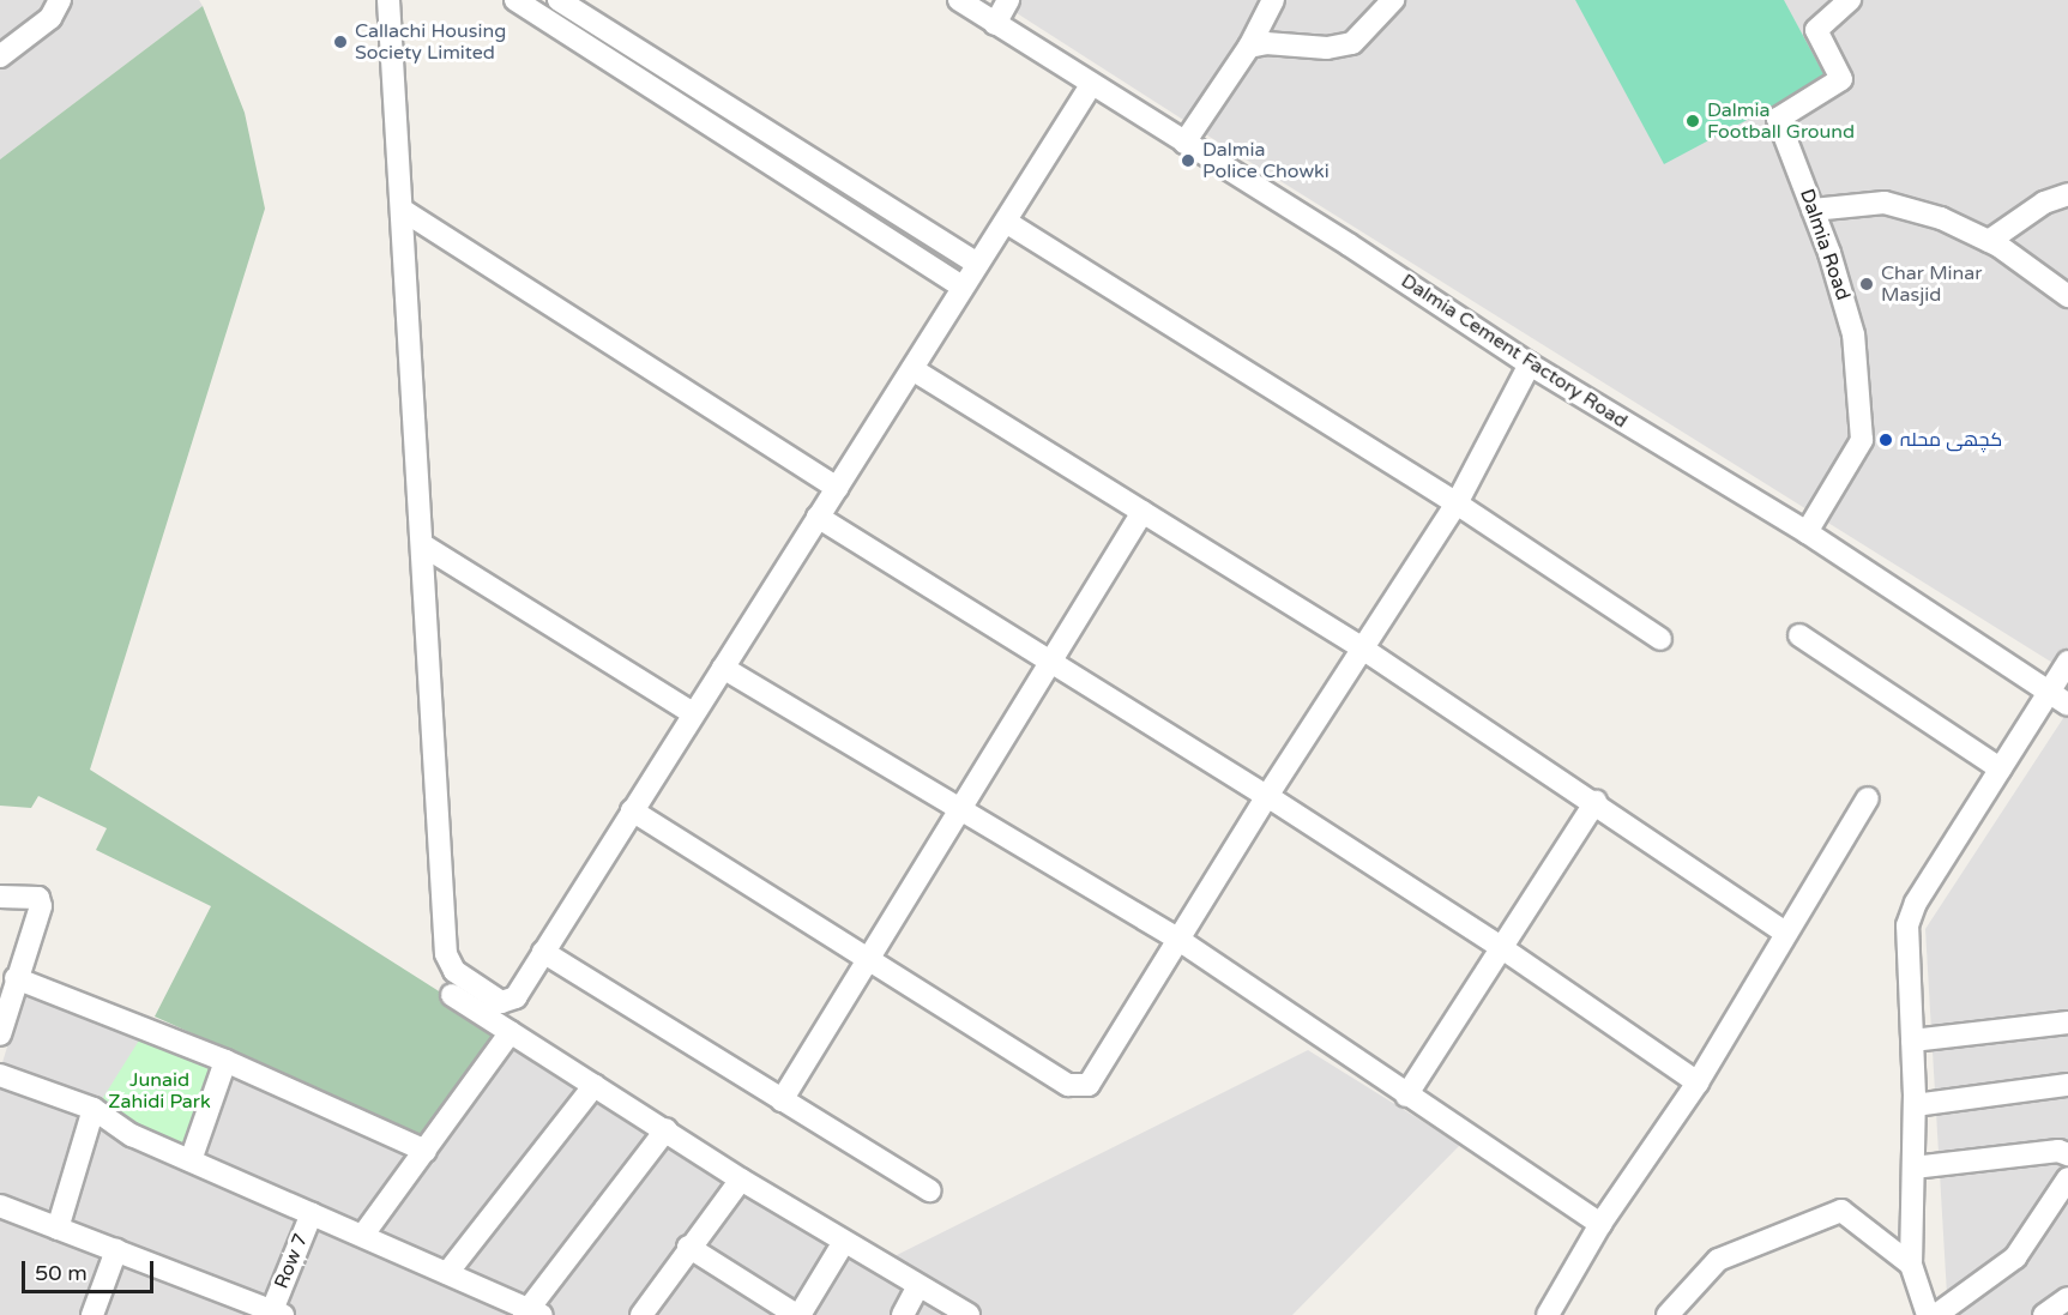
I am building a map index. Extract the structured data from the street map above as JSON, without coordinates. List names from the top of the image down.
{
  "streets": {
    "street": ["Dalmia Road", "Dalmia Cement Factory Road", "Row 7"]
  },
  "crossings": [
    ["Dalmia Road", "Dalmia Cement Factory Road"]
  ],
  "parks": ["Junaid Zahidi Park"],
  "places": [
    "Callachi Housing Society Limited",
    "Dalmia Football Ground",
    "Dalmia Police Chowki",
    "Char Minar Masjid",
    "کچھی محلہ"
  ],
  "scale_bar": "50 m"
}
